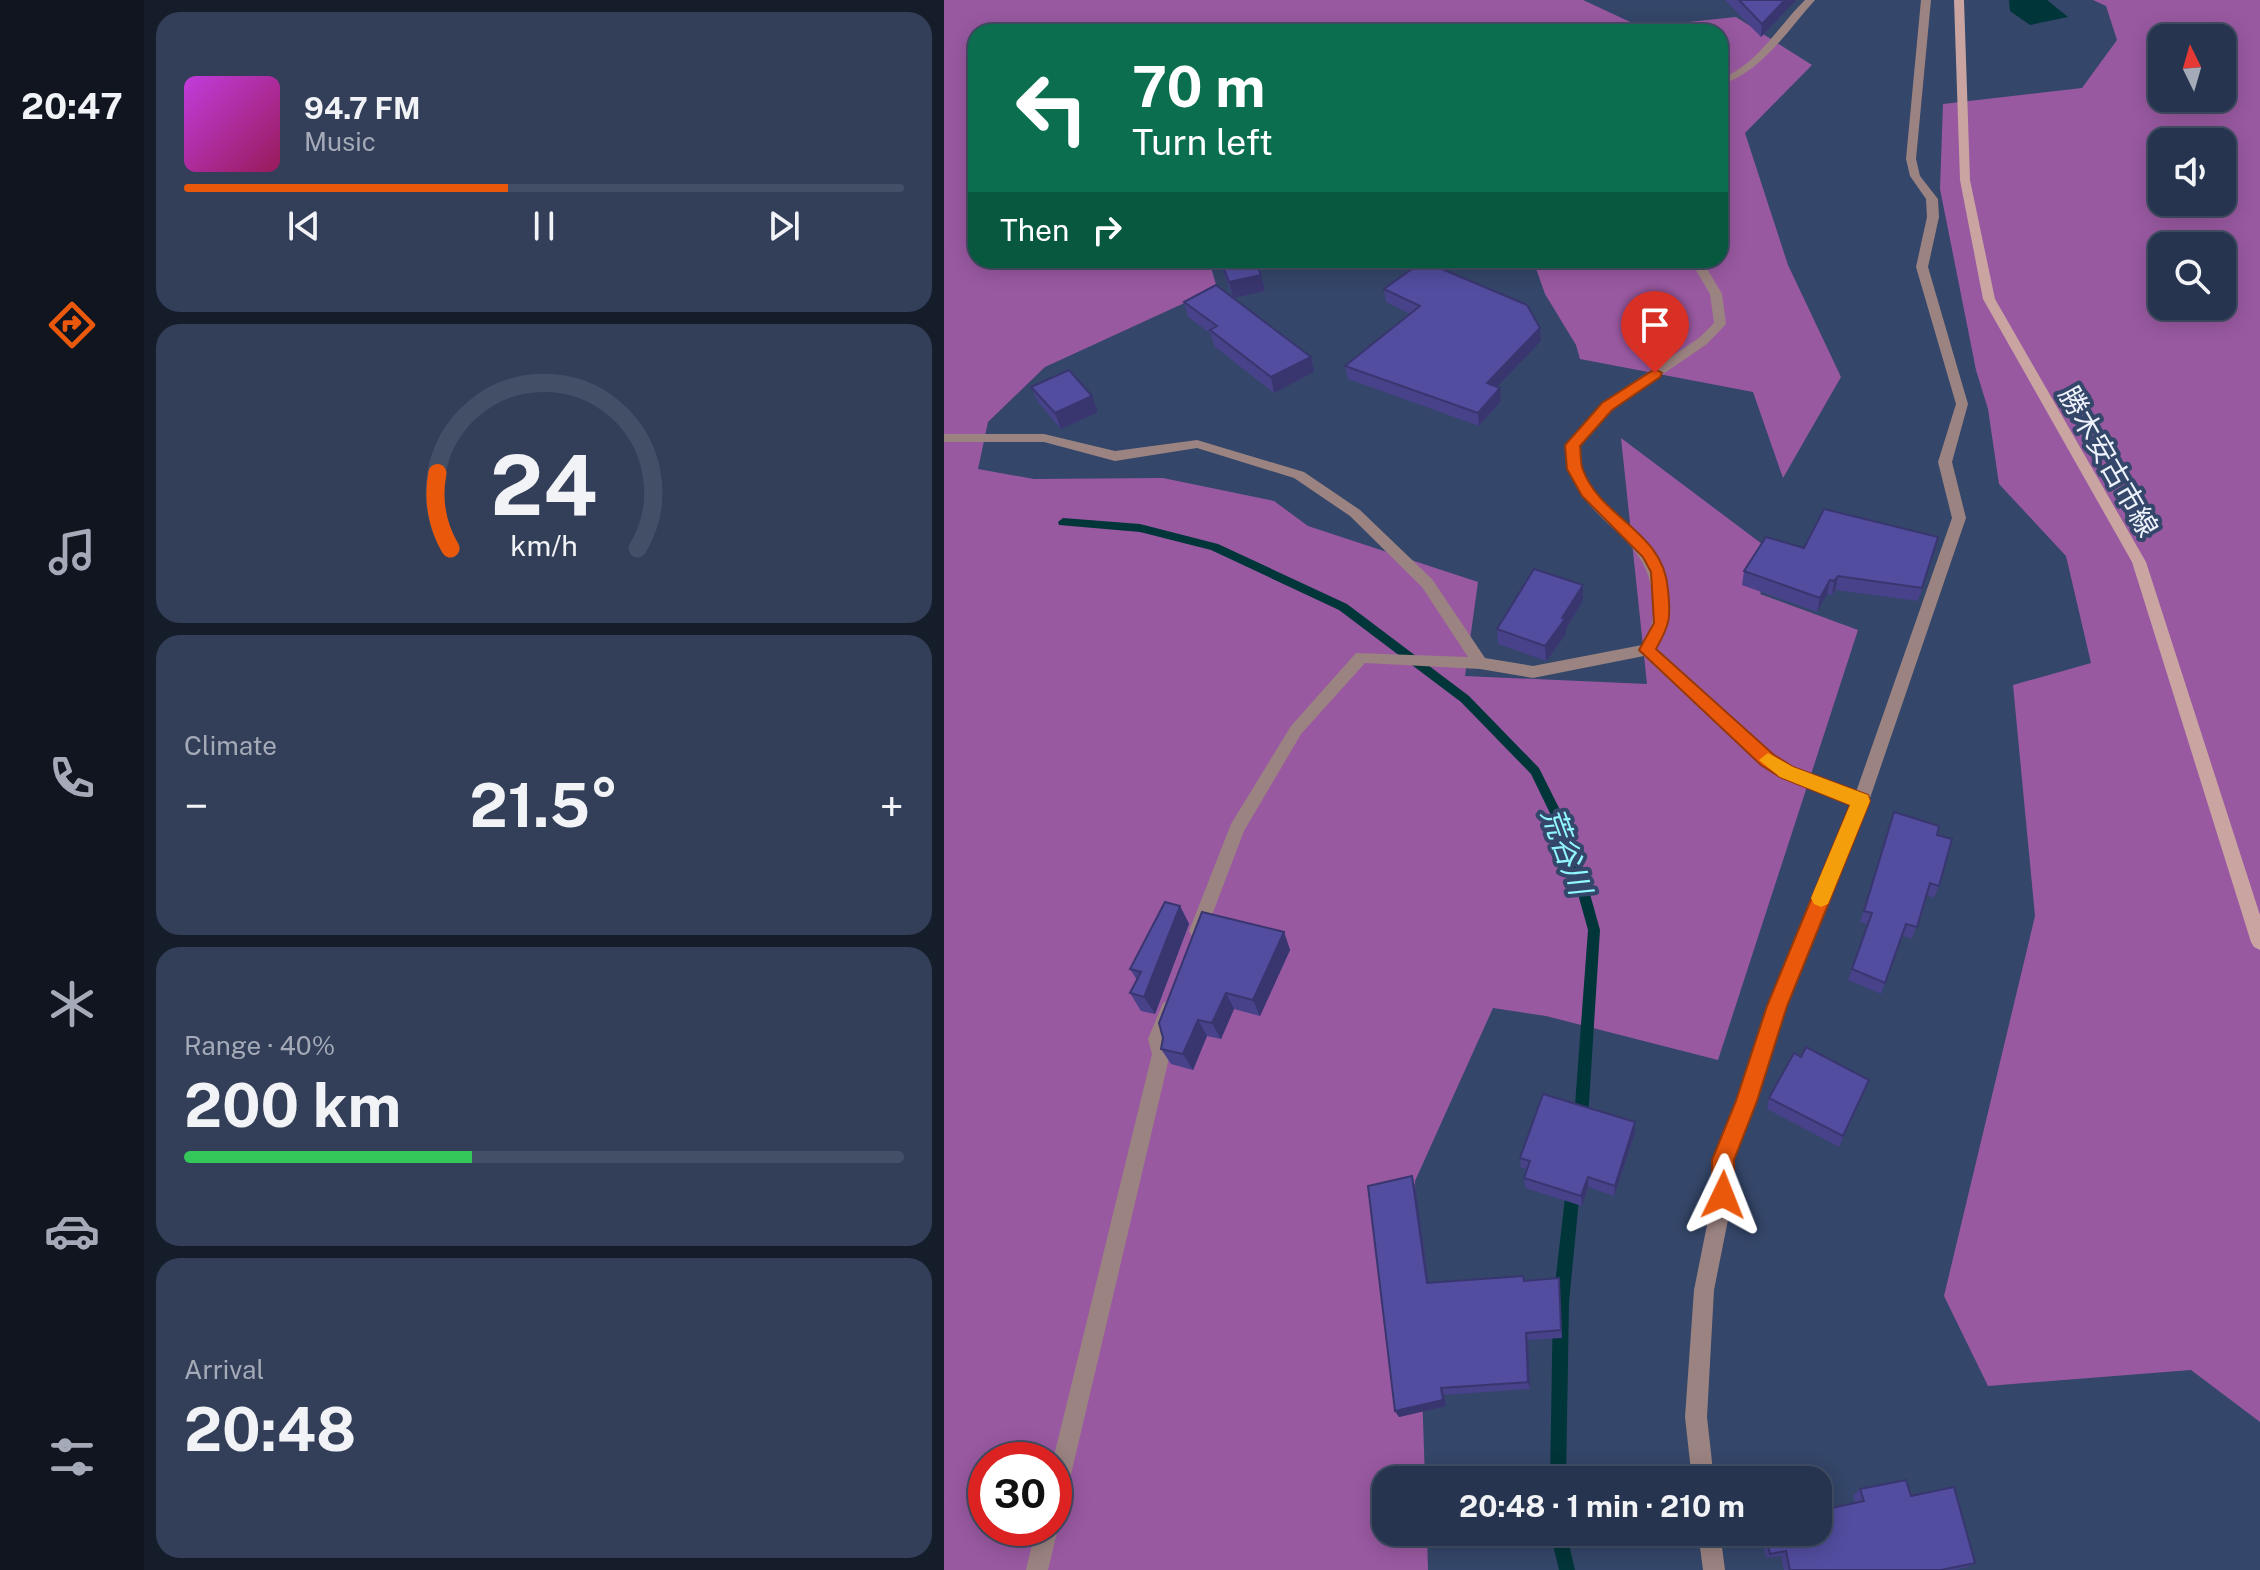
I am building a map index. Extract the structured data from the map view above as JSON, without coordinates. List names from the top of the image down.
{
  "streets": {
    "main road": ["勝木安古市線"]
  },
  "water": ["荒谷川"],
  "north": "top",
  "page": {
    "tabs": "20:47",
    "turn": ["70 m", "Turn left"],
    "song": ["94.7 FM", "Music"],
    "then": "Then",
    "tile": [
      "Climate",
      ["Range · 40%", "200 km"],
      ["Arrival", "20:48"]
    ],
    "heat": ["−", "21.5°", "+"],
    "limit": "30",
    "trip": "20:48 · 1 min · 210 m",
    "gauge": ["24", "km/h"]
  }
}
